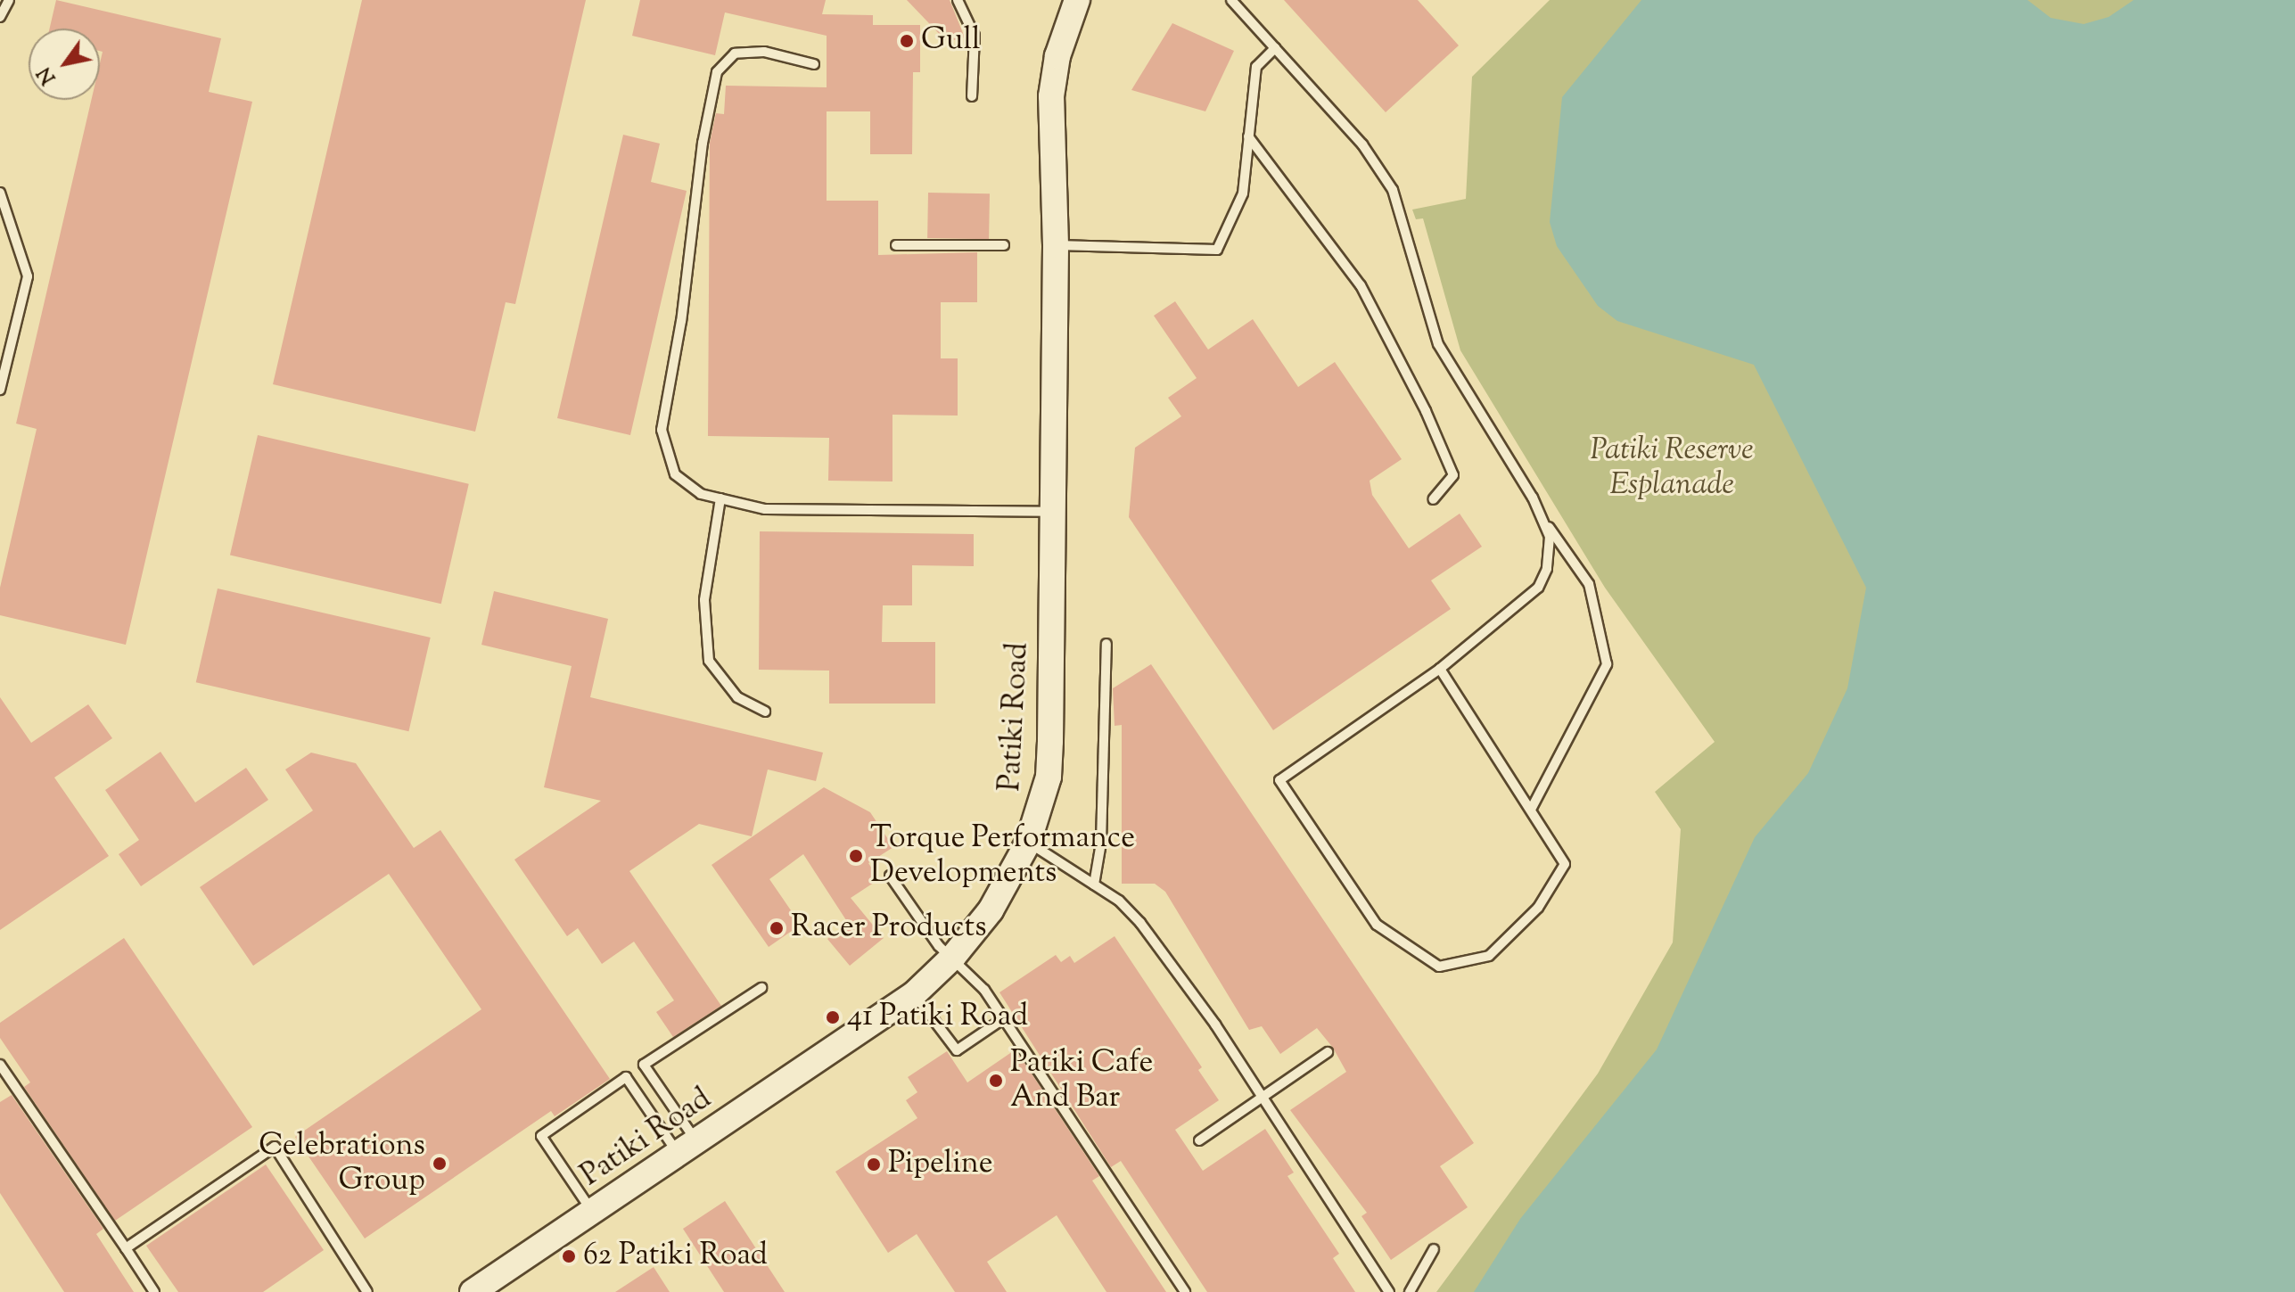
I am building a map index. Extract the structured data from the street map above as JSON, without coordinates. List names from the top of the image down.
{
  "streets": {
    "main road": ["Patiki Road"]
  },
  "parks": ["Patiki Reserve Esplanade"],
  "places": [
    "Gull",
    "Torque Performance Developments",
    "Racer Products",
    "41 Patiki Road",
    "Patiki Cafe And Bar",
    "Celebrations Group",
    "Pipeline",
    "62 Patiki Road"
  ],
  "north": "bottom left"
}
